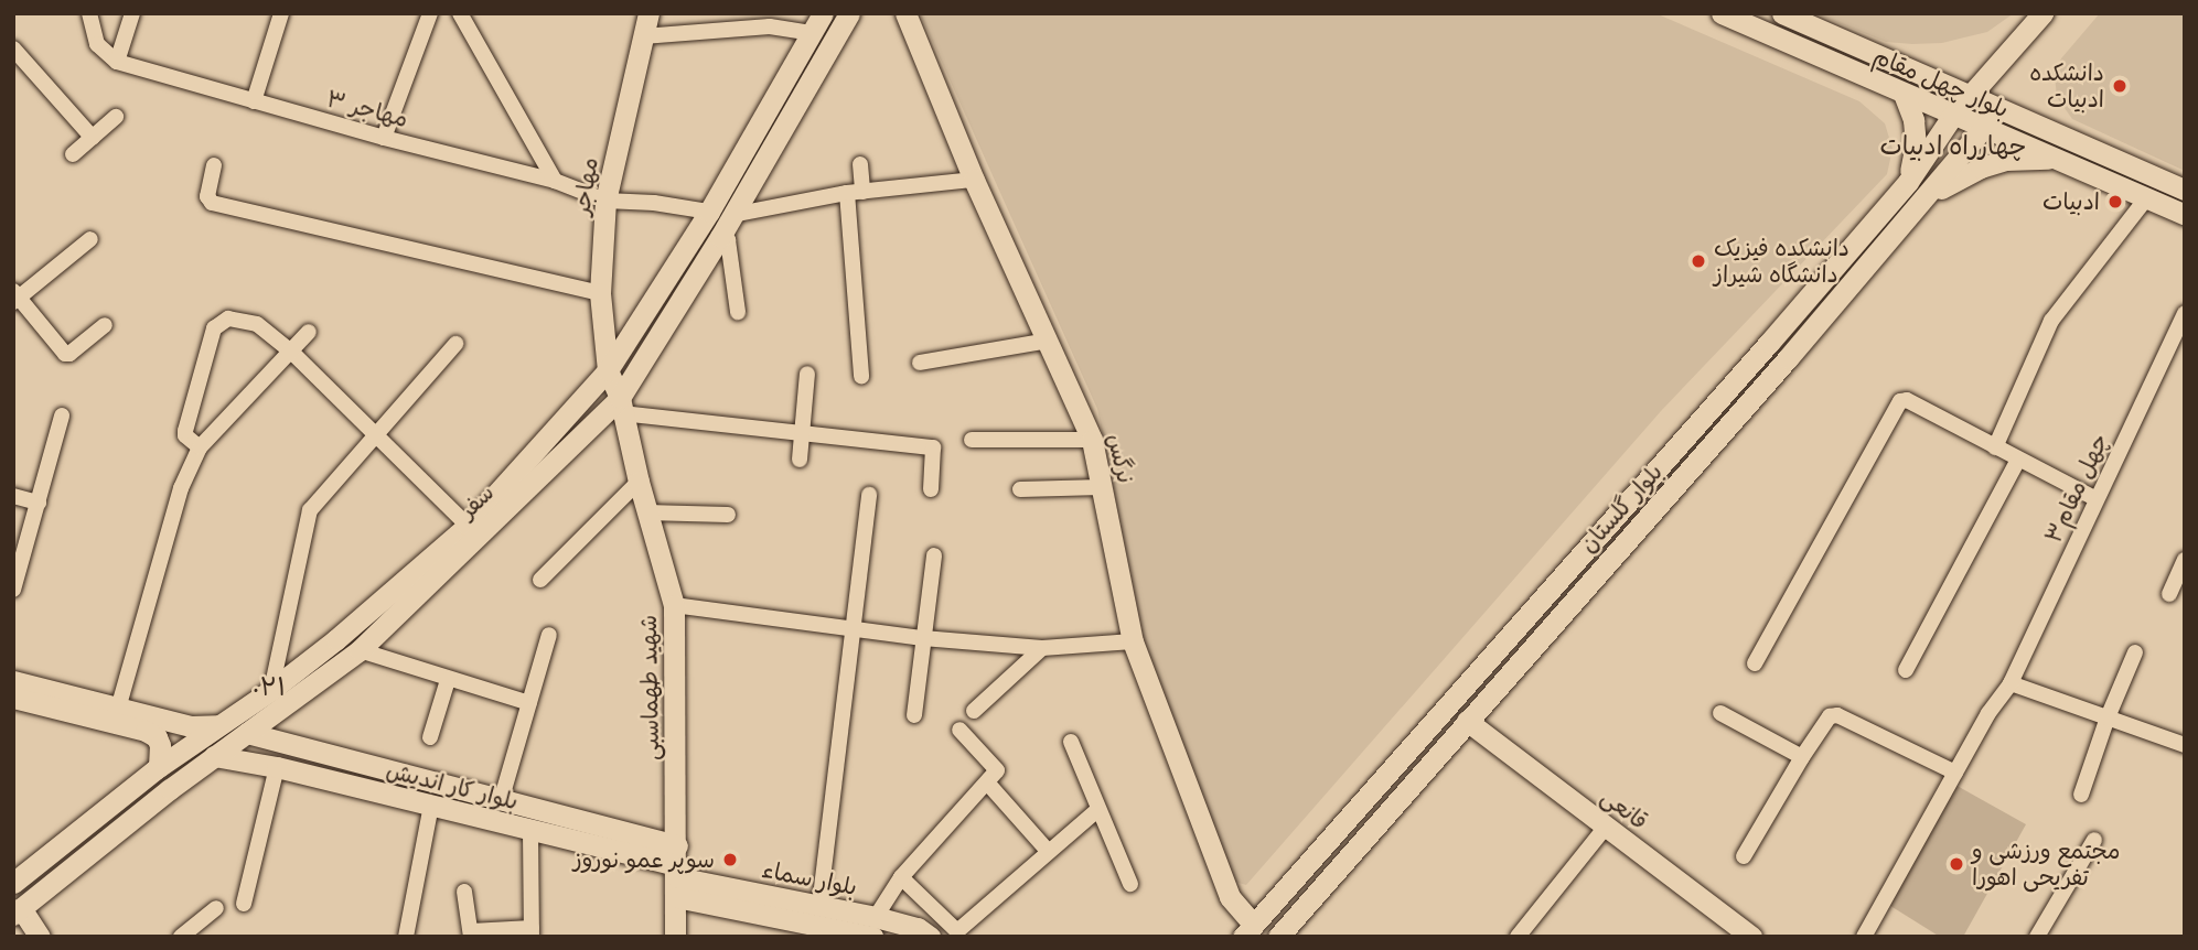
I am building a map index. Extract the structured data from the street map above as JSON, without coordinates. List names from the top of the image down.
{
  "streets": {
    "main road": [
      "بلوار چهل مقام",
      "مهاجر",
      "نرگس",
      "سفر",
      "بلوار گلستان",
      "شهید طهماسبی",
      "بلوار کار اندیش",
      "قانعی",
      "بلوار سماء"
    ],
    "street": ["۳ مهاجر", "چهل مقام۳"]
  },
  "crossings": [
    ["بلوار چهل مقام", "بلوار گلستان"],
    ["۳ مهاجر", "مهاجر"],
    ["۳ مهاجر", "سفر"],
    ["مهاجر", "سفر"],
    ["مهاجر", "شهید طهماسبی"],
    ["نرگس", "بلوار گلستان"],
    ["سفر", "شهید طهماسبی"],
    ["سفر", "بلوار کار اندیش"],
    ["بلوار گلستان", "قانعی"],
    ["شهید طهماسبی", "بلوار کار اندیش"],
    ["شهید طهماسبی", "بلوار سماء"],
    ["بلوار کار اندیش", "بلوار سماء"]
  ],
  "districts": ["چهارراه ادبیات", "۰۲۱"],
  "places": [
    "دانشکده ادبیات",
    "ادبیات",
    "دانشکده فیزیک دانشگاه شیراز",
    "سوپر عمو نوروز",
    "مجتمع ورزشی و تفریحی اهورا"
  ]
}
